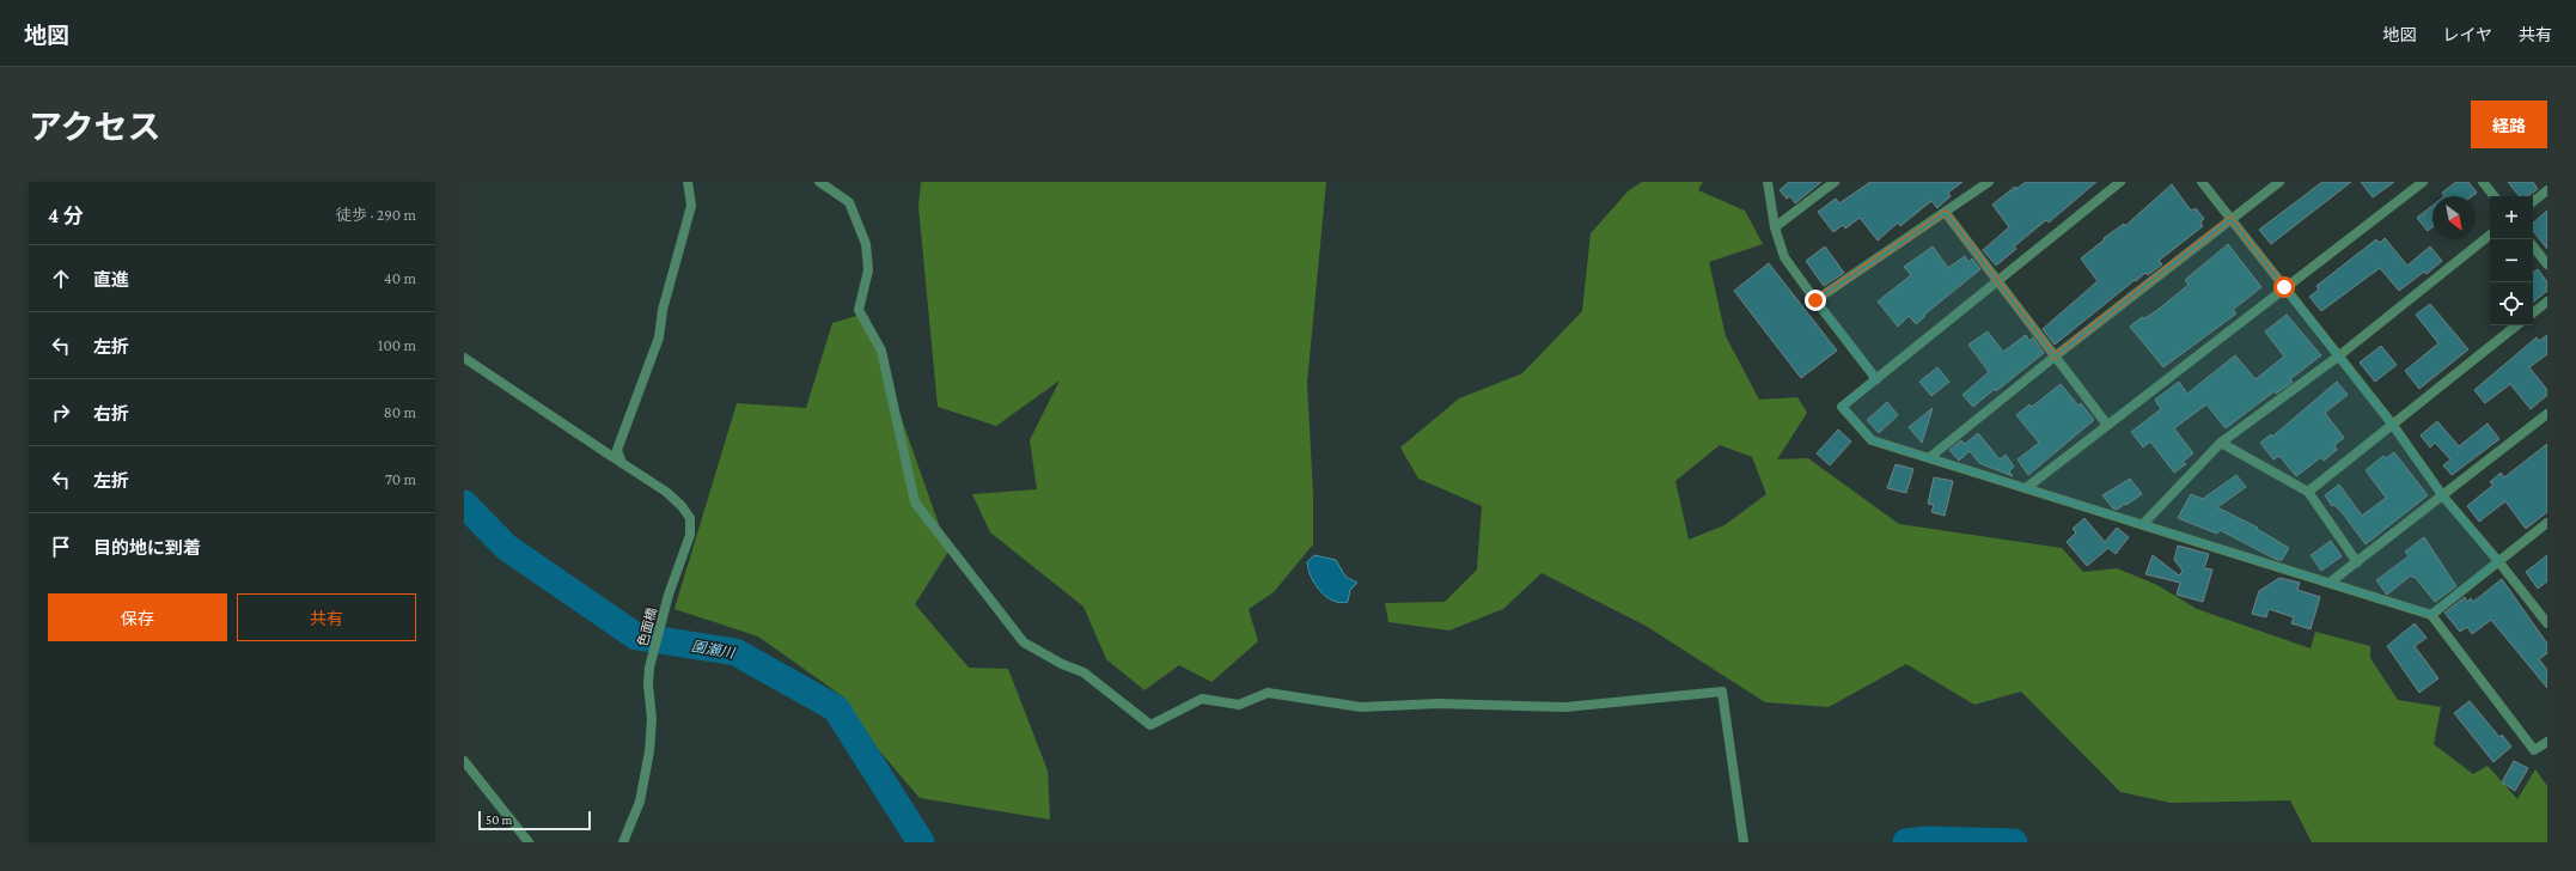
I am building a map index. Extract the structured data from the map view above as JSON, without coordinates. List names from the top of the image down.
{
  "streets": {
    "street": ["色面橋"]
  },
  "water": ["園瀬川"],
  "scale_bar": "50 m",
  "north": "bottom right",
  "page": {
    "header": "地図",
    "nav": ["地図", "レイヤ", "共有"],
    "title": "アクセス",
    "buttons": [
      "経路",
      ["保存", "共有"]
    ],
    "heading": ["4 分", "徒歩 · 290 m"],
    "map_buttons": ["+", "−"],
    "list": [
      ["直進", "40 m"],
      ["左折", "100 m"],
      ["右折", "80 m"],
      ["左折", "70 m"],
      "目的地に到着"
    ],
    "scale": "50 m"
  }
}
